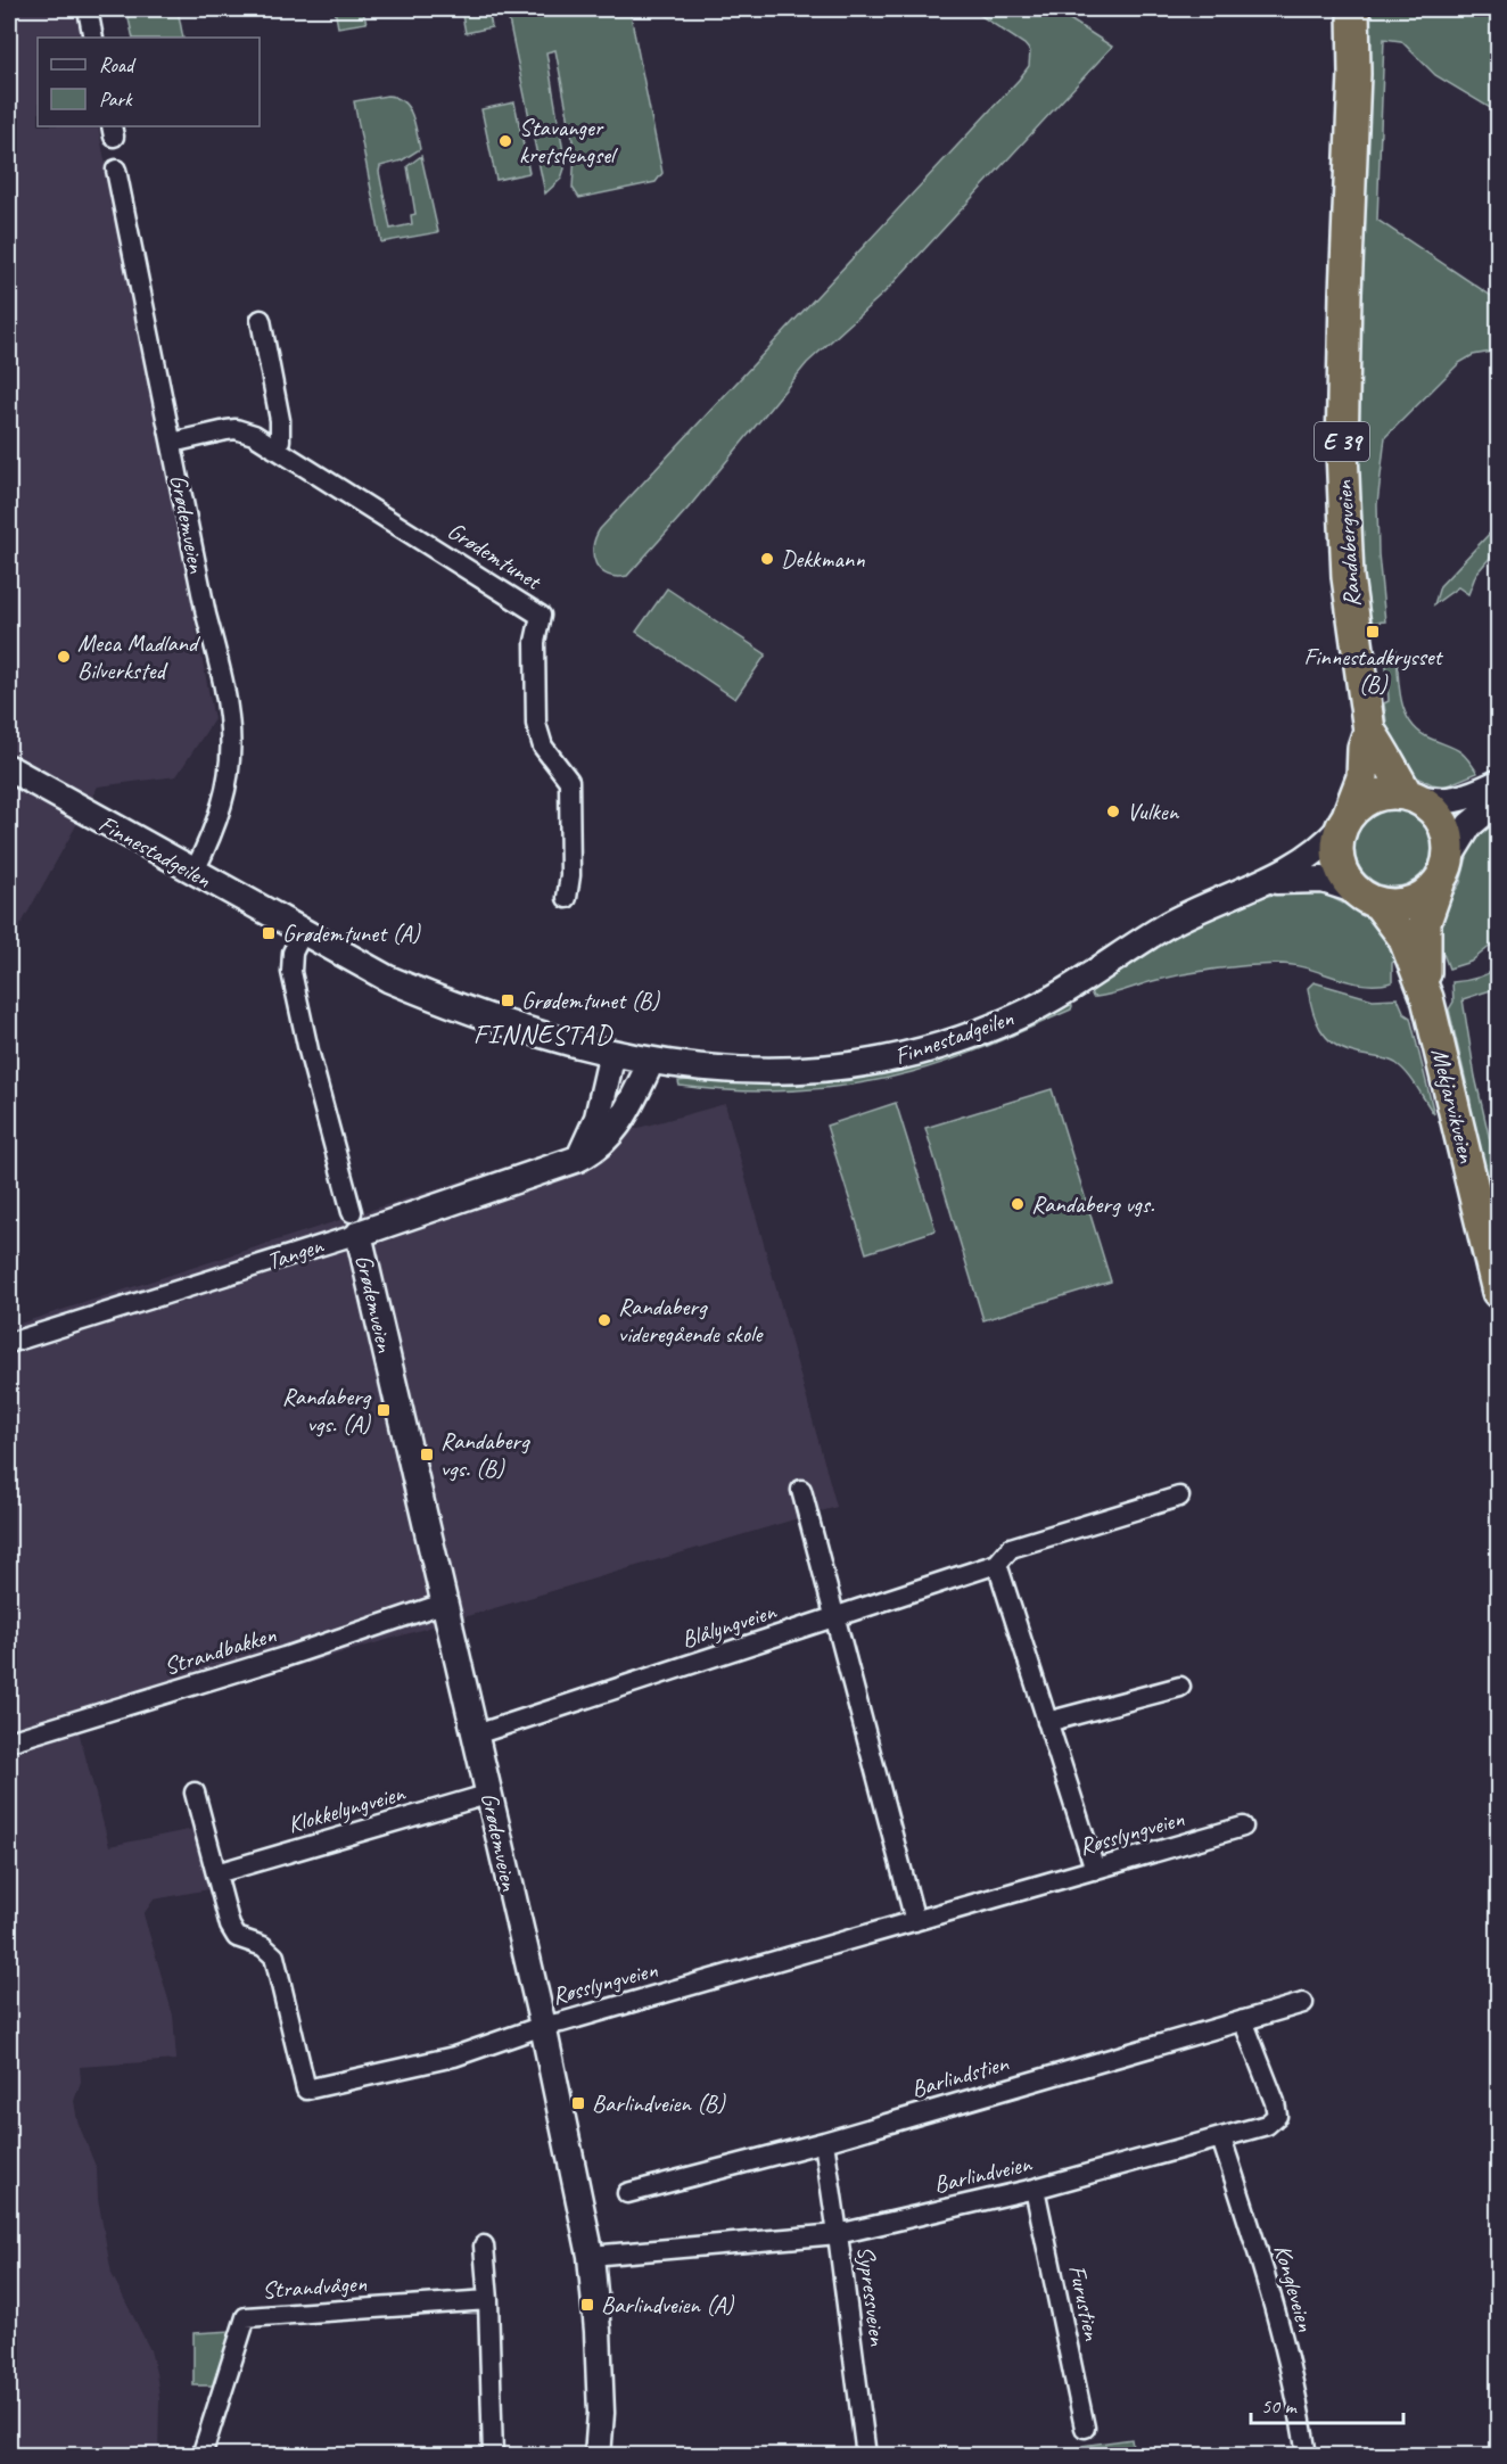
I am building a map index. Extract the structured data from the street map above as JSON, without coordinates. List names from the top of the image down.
{
  "streets": {
    "highway": ["E 39", "Randabergveien", "Mekjarvikveien"],
    "main road": ["Grødemveien", "Finnestadgeilen", "Tangen"],
    "street": [
      "Grødemtunet",
      "Blålyngveien",
      "Strandbakken",
      "Klokkelyngveien",
      "Røsslyngveien",
      "Barlindstien",
      "Barlindveien",
      "Strandvågen",
      "Kongleveien",
      "Sypressveien",
      "Furustien"
    ]
  },
  "crossings": [
    ["E 39", "Randabergveien"],
    ["E 39", "Finnestadgeilen"],
    ["E 39", "Mekjarvikveien"],
    ["Grødemveien", "Grødemtunet"],
    ["Grødemveien", "Finnestadgeilen"],
    ["Grødemveien", "Tangen"],
    ["Grødemveien", "Blålyngveien"],
    ["Grødemveien", "Strandbakken"],
    ["Grødemveien", "Klokkelyngveien"],
    ["Grødemveien", "Røsslyngveien"],
    ["Grødemveien", "Barlindveien"],
    ["Randabergveien", "Finnestadgeilen"],
    ["Randabergveien", "Mekjarvikveien"],
    ["Finnestadgeilen", "Mekjarvikveien"],
    ["Klokkelyngveien", "Røsslyngveien"],
    ["Barlindstien", "Barlindveien"],
    ["Barlindstien", "Sypressveien"],
    ["Barlindveien", "Kongleveien"],
    ["Barlindveien", "Sypressveien"],
    ["Barlindveien", "Furustien"]
  ],
  "districts": ["FINNESTAD"],
  "places": {
    "other": [
      "Stavanger kretsfengsel",
      "Dekkmann",
      "Meca Madland Bilverksted",
      "Vulken",
      "Randaberg vgs.",
      "Randaberg videregående skole"
    ],
    "transit": [
      "Finnestadkrysset (B)",
      "Grødemtunet (A)",
      "Grødemtunet (B)",
      "Randaberg vgs. (A)",
      "Randaberg vgs. (B)",
      "Barlindveien (B)",
      "Barlindveien (A)"
    ]
  },
  "legend": ["Road", "Park"],
  "scale_bar": "50 m"
}
